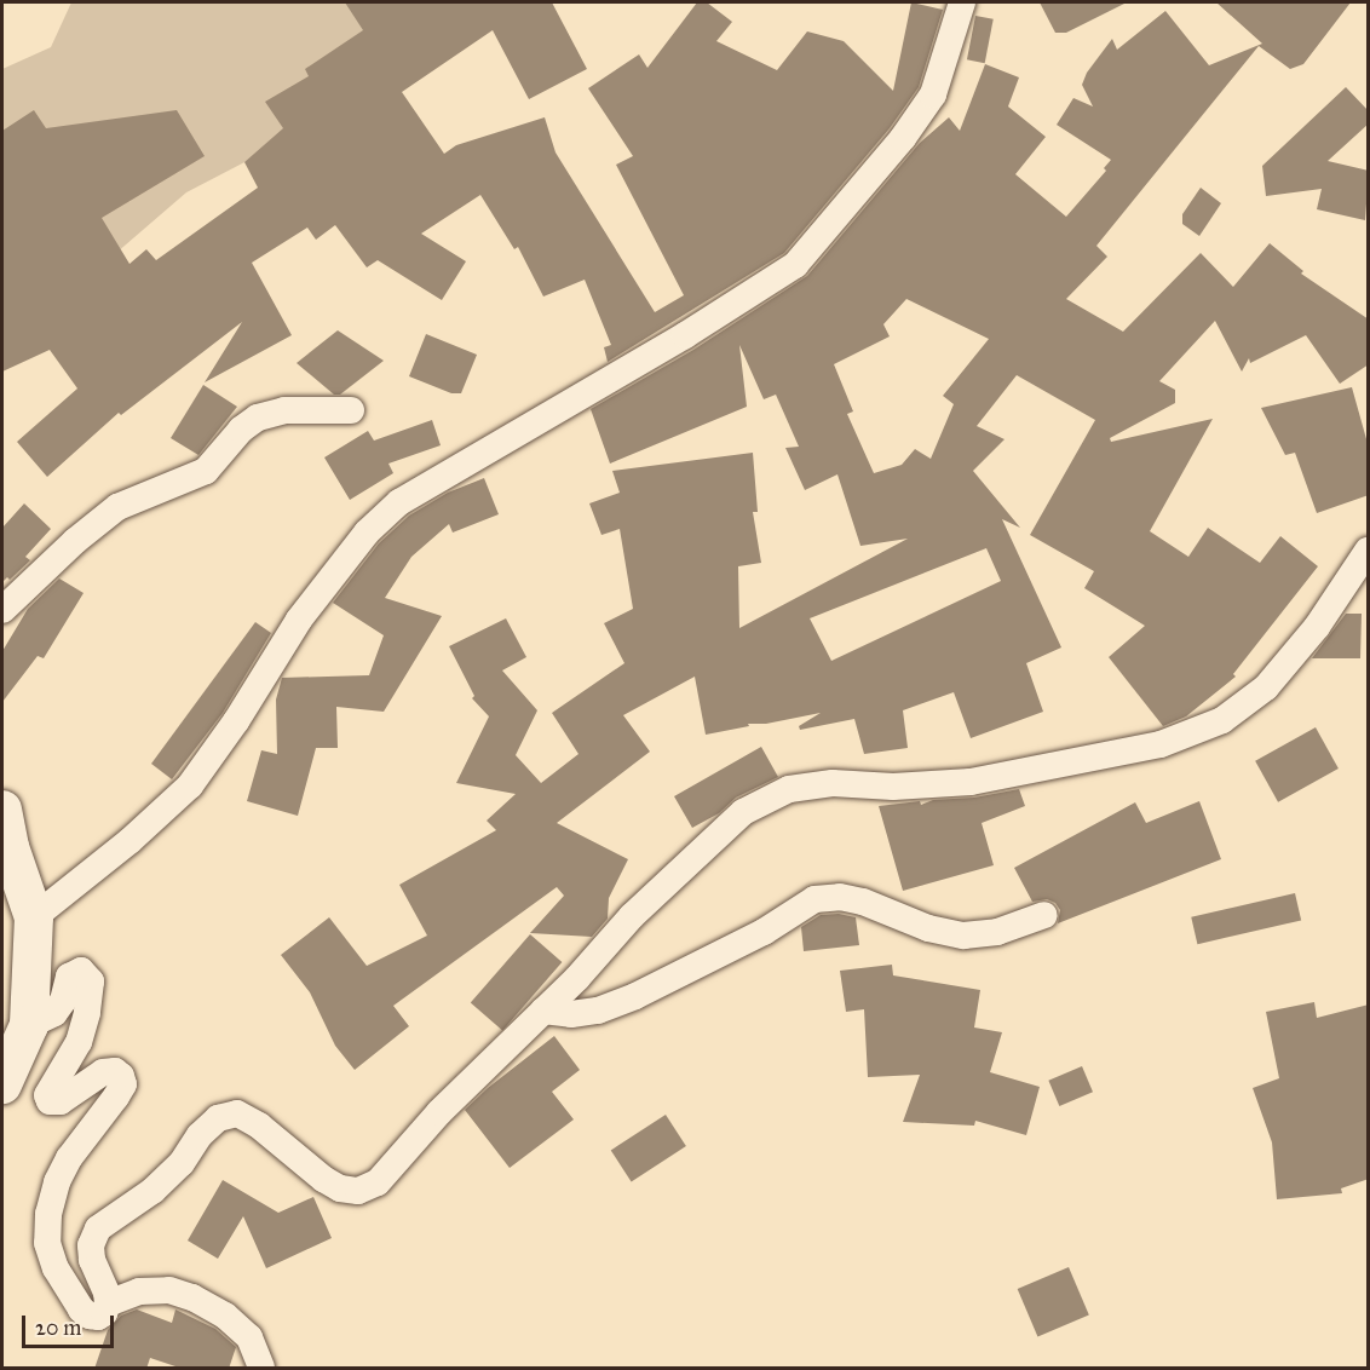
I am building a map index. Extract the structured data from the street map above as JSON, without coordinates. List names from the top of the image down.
{
  "scale_bar": "20 m"
}
